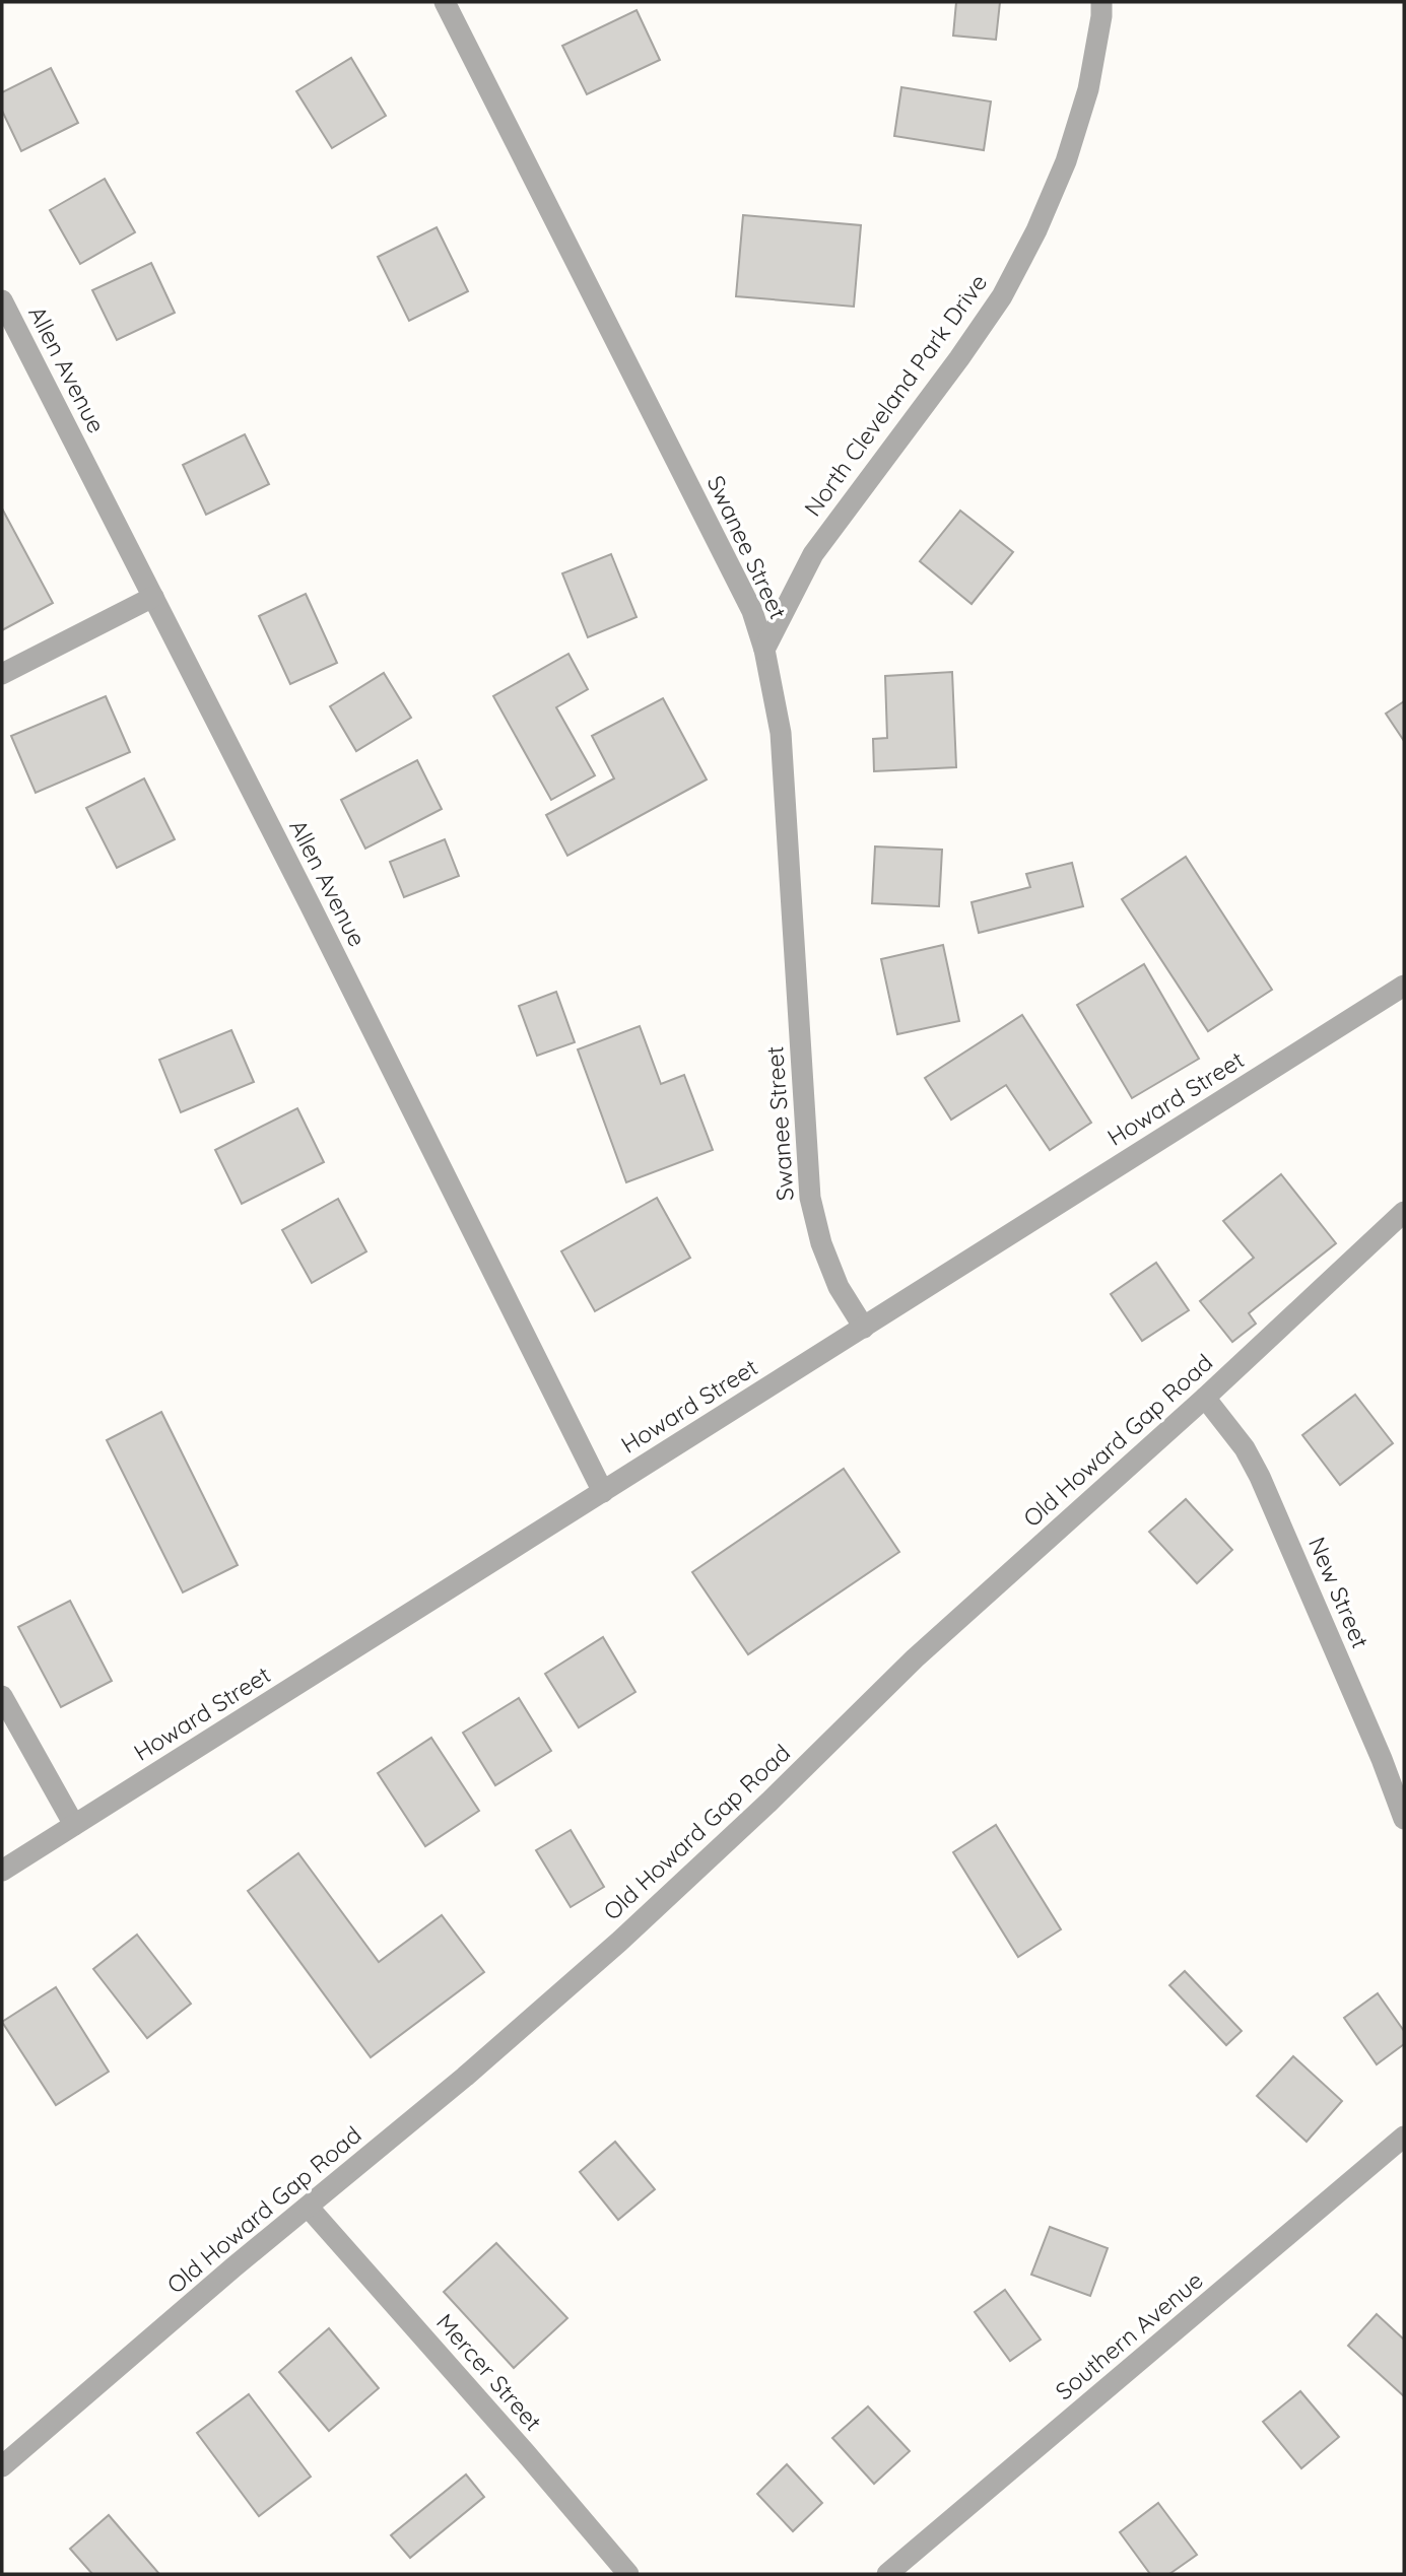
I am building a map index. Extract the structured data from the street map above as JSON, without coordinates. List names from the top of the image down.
{
  "streets": {
    "street": [
      "Allen Avenue",
      "North Cleveland Park Drive",
      "Swanee Street",
      "Howard Street",
      "Old Howard Gap Road",
      "New Street",
      "Southern Avenue",
      "Mercer Street"
    ]
  },
  "crossings": [
    ["Allen Avenue", "Howard Street"],
    ["North Cleveland Park Drive", "Swanee Street"],
    ["Swanee Street", "Howard Street"],
    ["Old Howard Gap Road", "New Street"],
    ["Old Howard Gap Road", "Mercer Street"]
  ]
}
